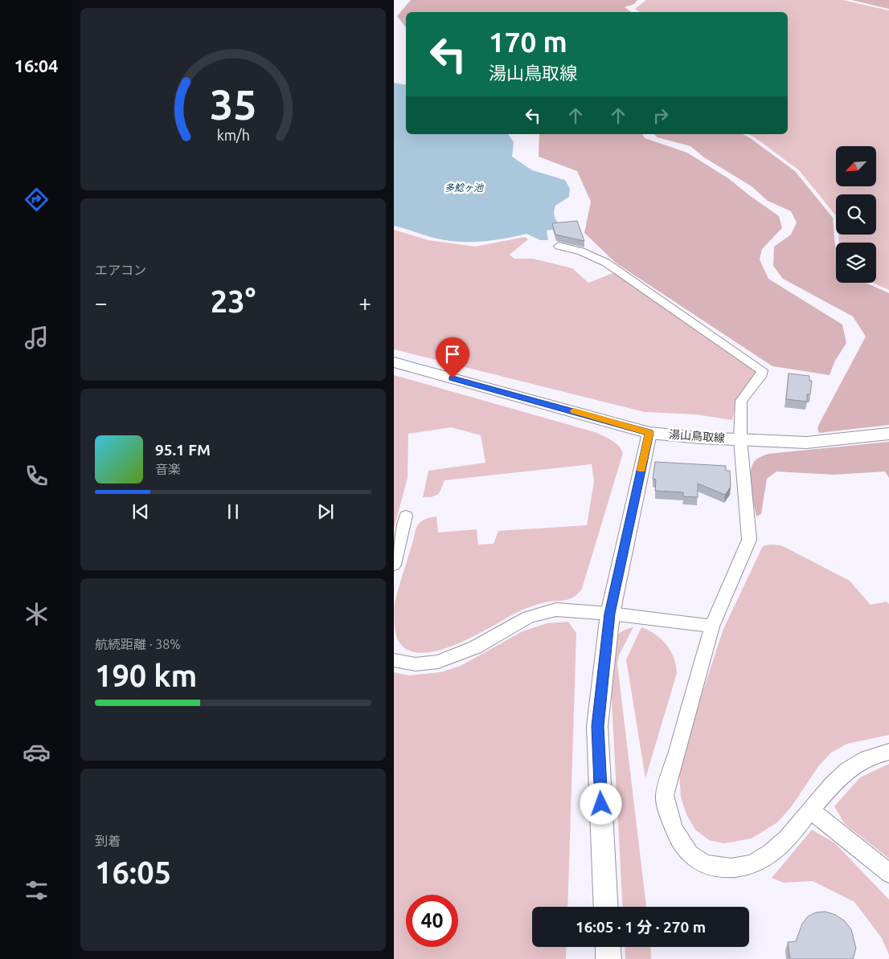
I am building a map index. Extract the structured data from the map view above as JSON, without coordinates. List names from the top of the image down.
{
  "streets": {
    "main road": ["湯山鳥取線"]
  },
  "water": ["多鯰ヶ池"],
  "north": "bottom left",
  "page": {
    "tabs": "16:04",
    "turn": ["170 m", "湯山鳥取線"],
    "tile": [
      "エアコン",
      ["航続距離 · 38%", "190 km"],
      ["到着", "16:05"]
    ],
    "heat": ["−", "23°", "+"],
    "song": ["95.1 FM", "音楽"],
    "limit": "40",
    "trip": "16:05 · 1 分 · 270 m",
    "gauge": ["35", "km/h"]
  }
}
